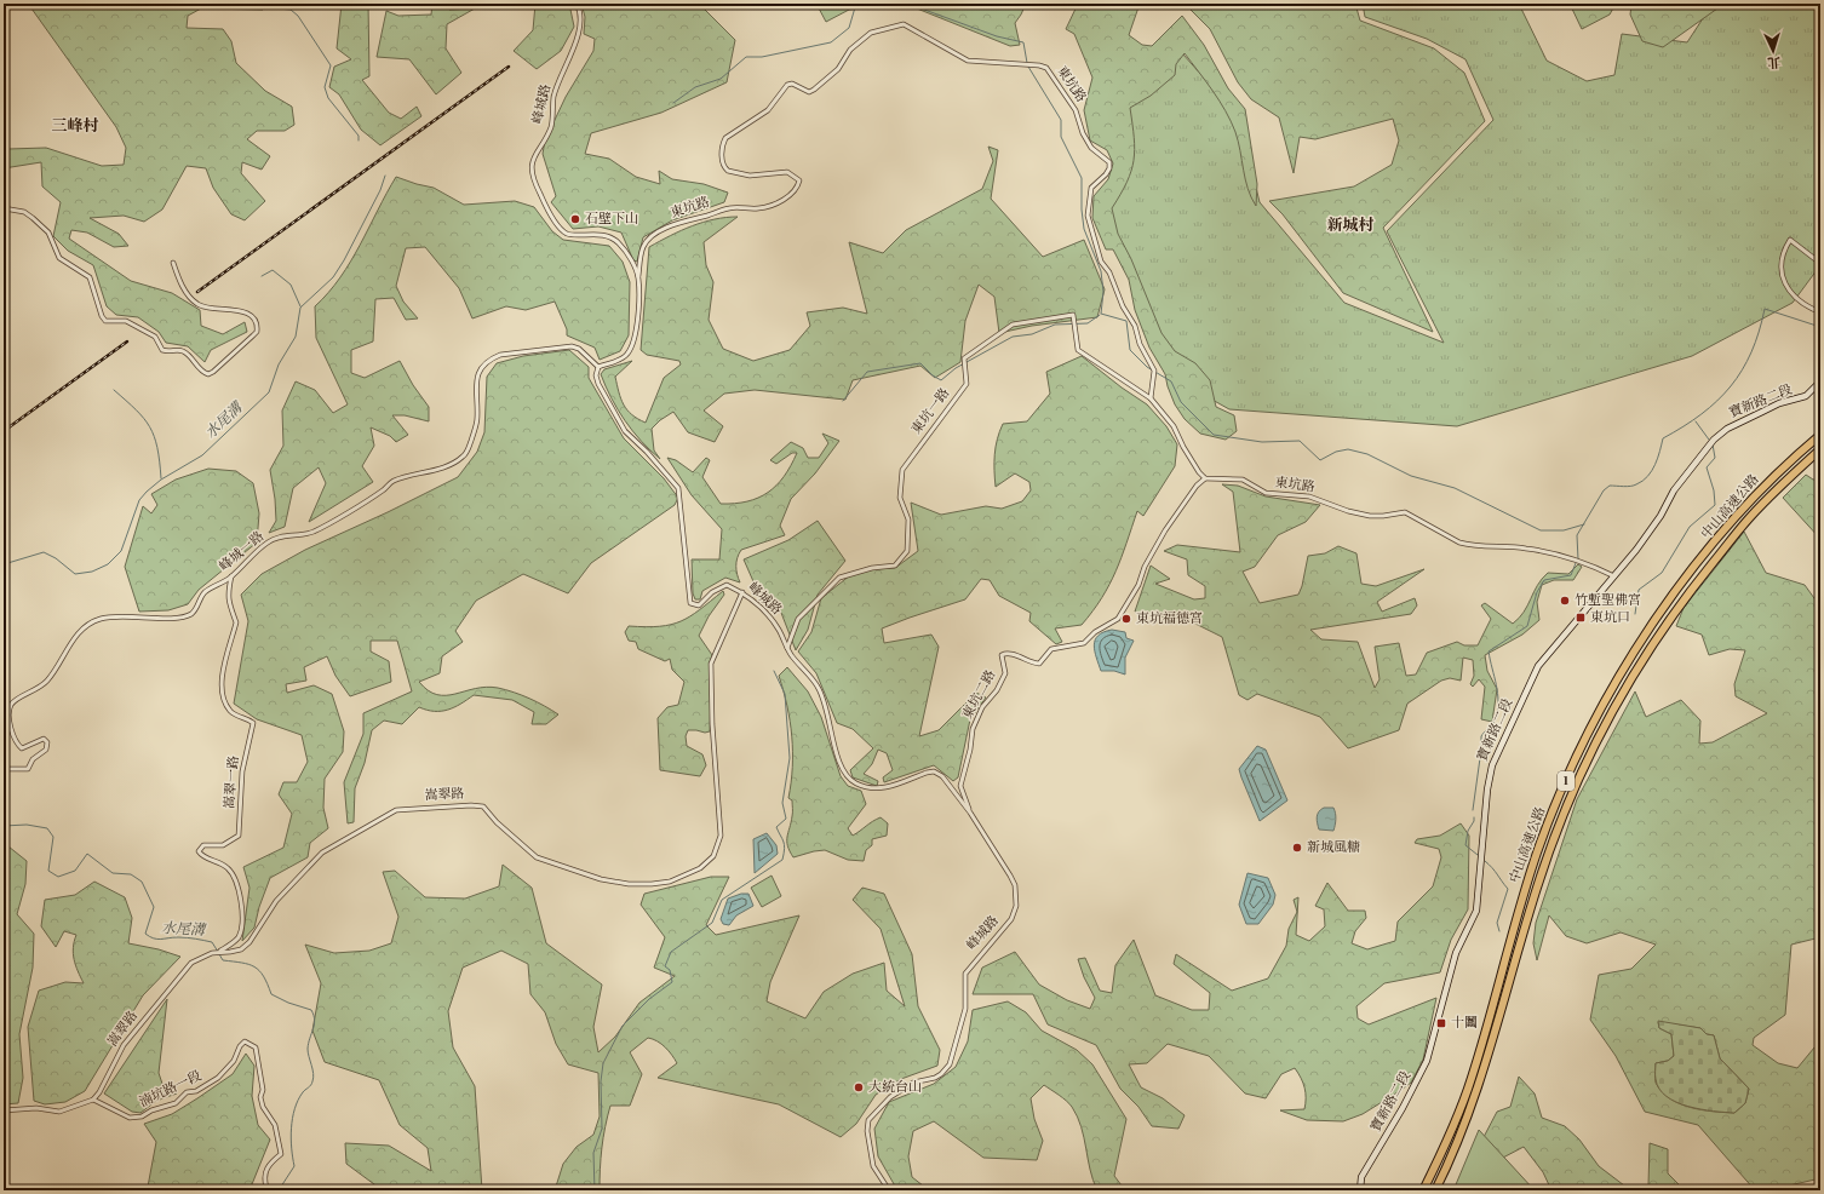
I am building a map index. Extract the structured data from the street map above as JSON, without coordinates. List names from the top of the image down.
{
  "streets": {
    "highway": ["中山高速公路", "1"],
    "street": [
      "東坑路",
      "峰城路",
      "寶新路二段",
      "東坑一路",
      "峰城一路",
      "東坑二路",
      "嵩翠一路",
      "嵩翠路",
      "湳坑路一段"
    ]
  },
  "crossings": [
    ["東坑路", "峰城路"],
    ["東坑路", "寶新路二段"],
    ["東坑路", "東坑一路"],
    ["東坑路", "東坑二路"],
    ["峰城路", "東坑一路"],
    ["峰城路", "峰城一路"],
    ["峰城路", "東坑二路"],
    ["峰城路", "嵩翠路"],
    ["峰城一路", "嵩翠一路"],
    ["嵩翠一路", "嵩翠路"],
    ["嵩翠路", "湳坑路一段"]
  ],
  "districts": ["三峰村", "新城村"],
  "water": ["水尾溝"],
  "places": {
    "other": [
      "石壁下山",
      "竹塹聖佛宮",
      "東坑福德宮",
      "新城風糖",
      "大統台山"
    ],
    "transit": ["東坑口", "十鬮"]
  },
  "north": "bottom"
}
